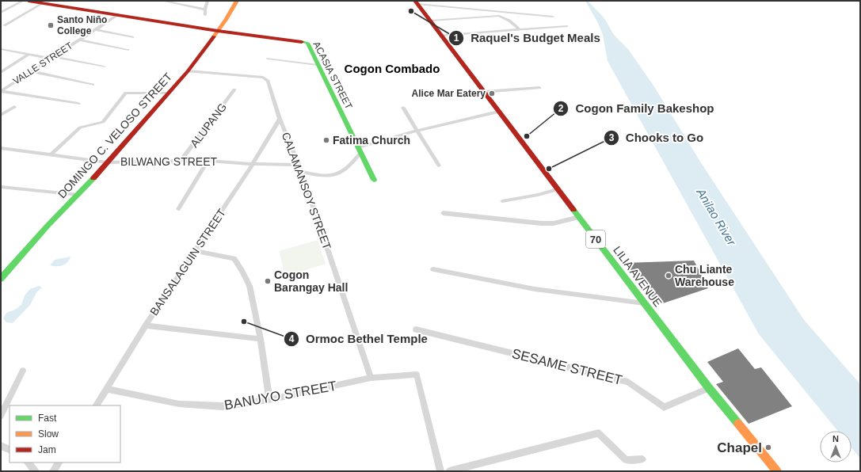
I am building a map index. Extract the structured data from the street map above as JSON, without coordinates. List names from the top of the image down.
{
  "streets": {
    "main road": [
      "ACASIA STREET",
      "DOMINGO C. VELOSO STREET",
      "70",
      "LILIA AVENUE"
    ],
    "street": [
      "VALLE STREET",
      "ALUPANG",
      "BILWANG STREET",
      "CALAMANSOY STREET",
      "BANSALAGUIN STREET",
      "SESAME STREET",
      "BANUYO STREET"
    ]
  },
  "crossings": [
    ["ACASIA STREET", "DOMINGO C. VELOSO STREET"],
    ["ALUPANG", "BILWANG STREET"],
    ["DOMINGO C. VELOSO STREET", "BILWANG STREET"],
    ["DOMINGO C. VELOSO STREET", "CALAMANSOY STREET"],
    ["BILWANG STREET", "CALAMANSOY STREET"],
    ["BILWANG STREET", "BANSALAGUIN STREET"],
    ["CALAMANSOY STREET", "BANSALAGUIN STREET"],
    ["CALAMANSOY STREET", "BANUYO STREET"],
    ["BANSALAGUIN STREET", "BANUYO STREET"],
    ["LILIA AVENUE", "SESAME STREET"]
  ],
  "districts": ["Cogon Combado"],
  "water": ["Anilao River"],
  "places": [
    "Raquel's Budget Meals",
    "Santo Niño College",
    "Alice Mar Eatery",
    "Cogon Family Bakeshop",
    "Fatima Church",
    "Chooks to Go",
    "Chu Liante Warehouse",
    "Cogon Barangay Hall",
    "Ormoc Bethel Temple",
    "Chapel"
  ],
  "legend": ["Fast", "Slow", "Jam"],
  "north": "top"
}
